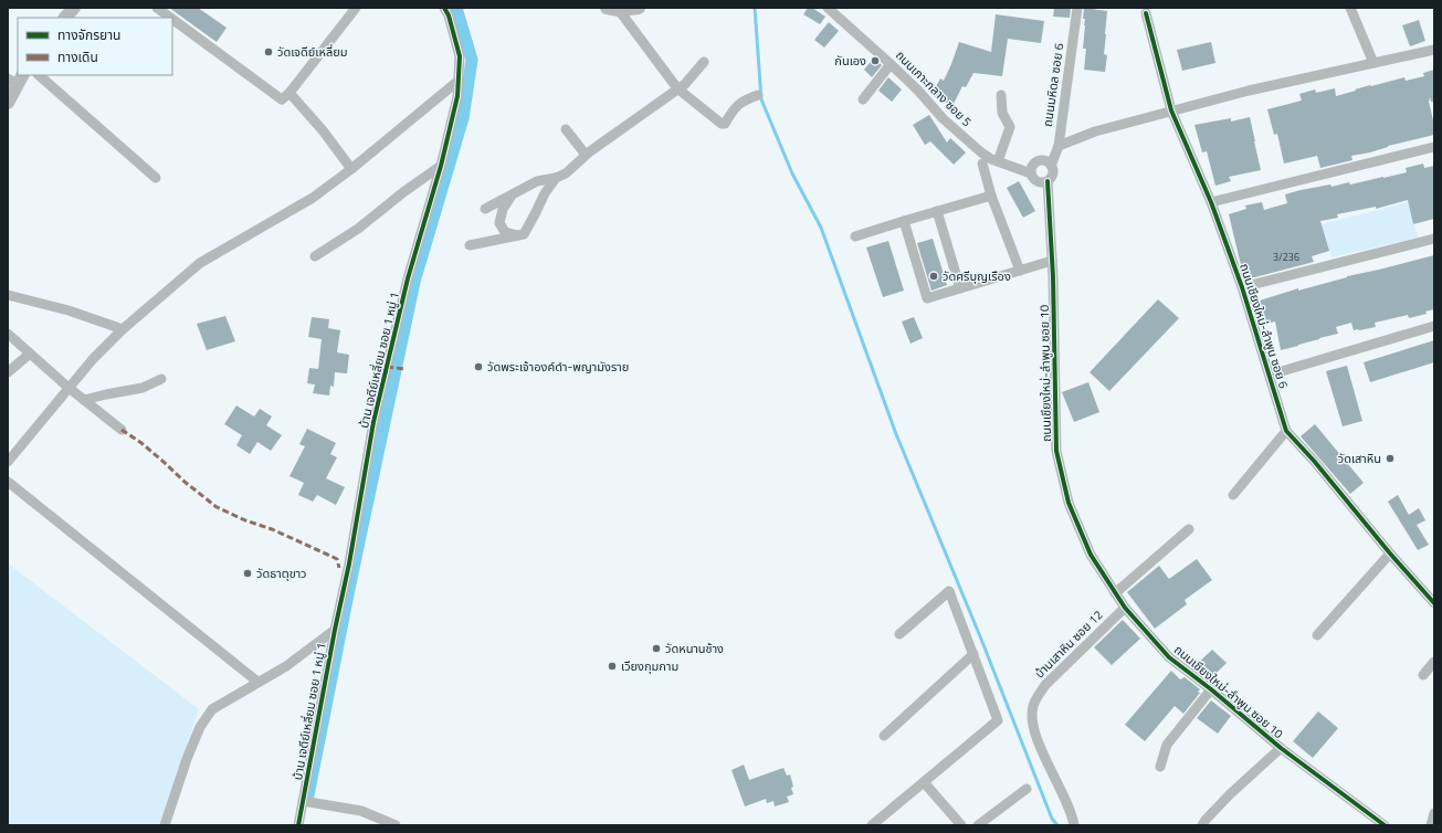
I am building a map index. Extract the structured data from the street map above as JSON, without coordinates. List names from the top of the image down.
{
  "streets": {
    "street": [
      "ถนนมหิดล ซอย 6",
      "ถนนเกาะกลาง ซอย 5",
      "ถนนเชียงใหม่-ลำพูน ซอย 6",
      "บ้าน เจดีย์เหลี่ยม ซอย 1 หมู่ 1",
      "ถนนเชียงใหม่-ลำพูน ซอย 10",
      "บ้านเสาหิน ซอย 12"
    ]
  },
  "crossings": [
    ["ถนนมหิดล ซอย 6", "ถนนเกาะกลาง ซอย 5"],
    ["ถนนมหิดล ซอย 6", "ถนนเชียงใหม่-ลำพูน ซอย 10"],
    ["ถนนเกาะกลาง ซอย 5", "ถนนเชียงใหม่-ลำพูน ซอย 10"],
    ["ถนนเชียงใหม่-ลำพูน ซอย 10", "บ้านเสาหิน ซอย 12"]
  ],
  "places": [
    "วัดเจดีย์เหลี่ยม",
    "กันเอง",
    "วัดศรีบุญเรือง",
    "วัดพระเจ้าองค์ดำ-พญามังราย",
    "วัดเสาหิน",
    "วัดธาตุขาว",
    "วัดหนานช้าง",
    "เวียงกุมกาม"
  ],
  "house_numbers": ["3/236"],
  "legend": ["ทางจักรยาน", "ทางเดิน"]
}
